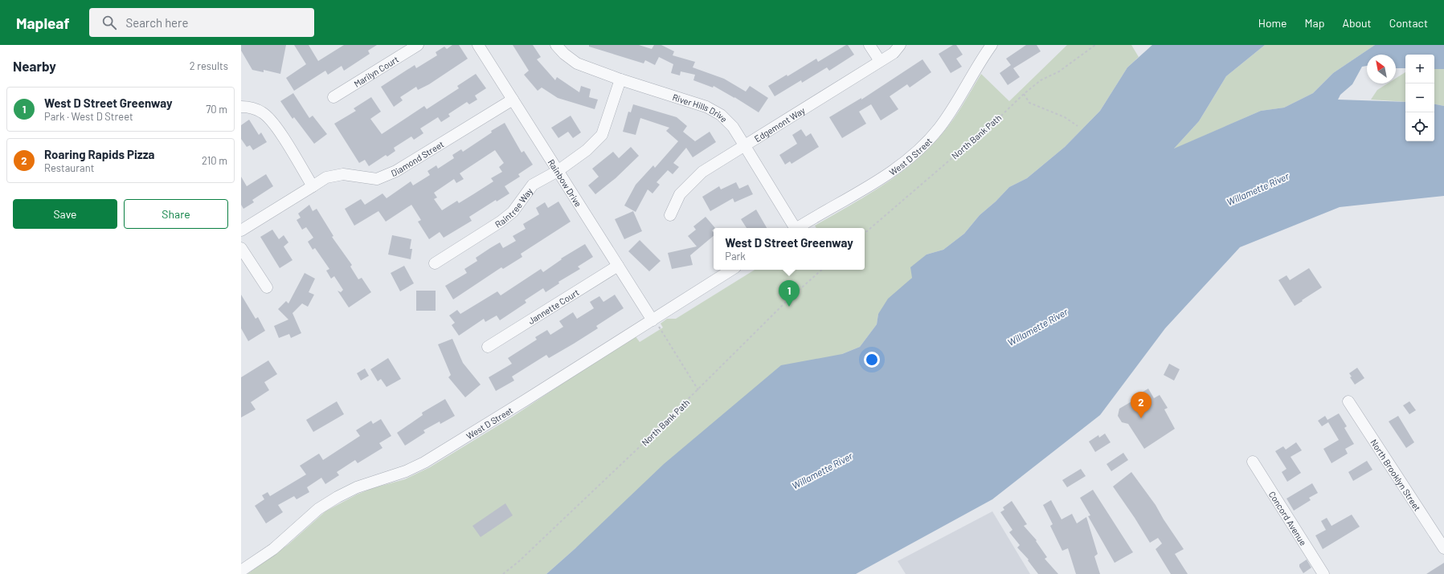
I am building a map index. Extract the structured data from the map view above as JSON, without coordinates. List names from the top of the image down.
{
  "streets": {
    "street": [
      "Marilyn Court",
      "River Hills Drive",
      "Edgemont Way",
      "West D Street",
      "Diamond Street",
      "Rainbow Drive",
      "Raintree Way",
      "Jannette Court",
      "North Brooklyn Street",
      "Concord Avenue"
    ],
    "path": ["North Bank Path"]
  },
  "crossings": [
    ["River Hills Drive", "Edgemont Way"],
    ["River Hills Drive", "Raintree Way"],
    ["West D Street", "Rainbow Drive"],
    ["Diamond Street", "Rainbow Drive"],
    ["Rainbow Drive", "Raintree Way"],
    ["Rainbow Drive", "Jannette Court"]
  ],
  "water": ["Willamette River"],
  "north": "top left",
  "page": {
    "header": "Mapleaf",
    "search": "Search here",
    "nav": [
      "Home",
      "Map",
      "About",
      "Contact"
    ],
    "heading": ["Nearby", "2 results"],
    "map_buttons": ["+", "−"],
    "list": [
      {
        "mark": "1",
        "name": "West D Street Greenway",
        "note": "Park · West D Street",
        "value": "70 m"
      },
      {
        "mark": "2",
        "name": "Roaring Rapids Pizza",
        "note": "Restaurant",
        "value": "210 m"
      }
    ],
    "buttons": ["Save", "Share"],
    "popup": ["West D Street Greenway", "Park"],
    "pins": ["1", "2"]
  }
}
